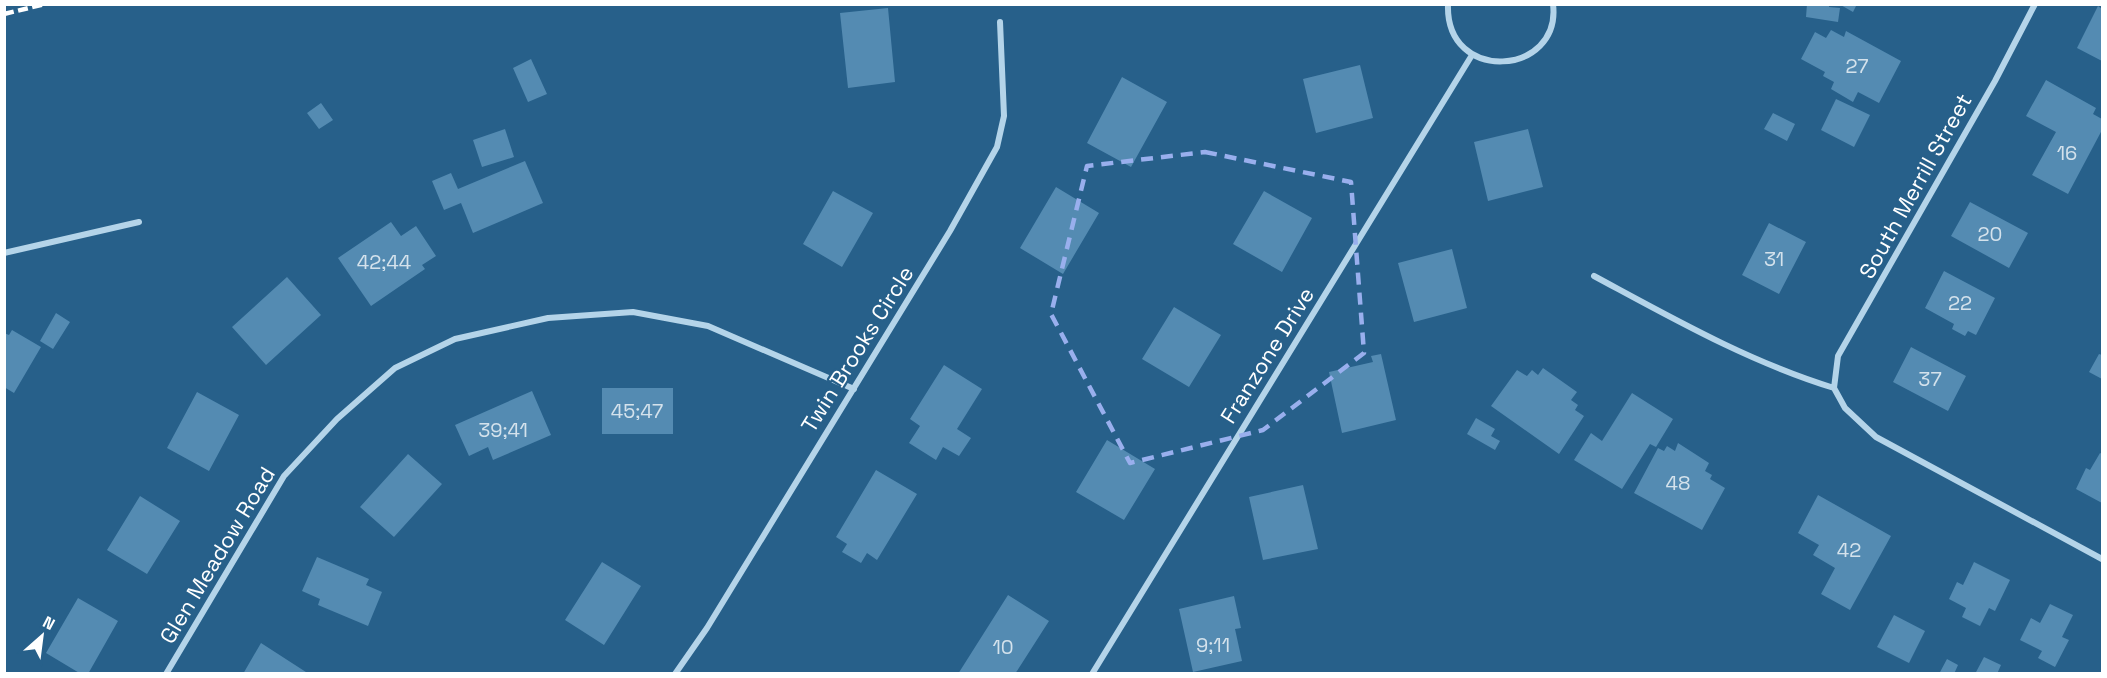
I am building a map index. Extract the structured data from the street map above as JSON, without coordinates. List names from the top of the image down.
{
  "streets": {
    "street": [
      "South Merrill Street",
      "Twin Brooks Circle",
      "Franzone Drive",
      "Glen Meadow Road"
    ]
  },
  "crossings": [
    ["Twin Brooks Circle", "Glen Meadow Road"]
  ],
  "house_numbers": [
    "27",
    "16",
    "20",
    "31",
    "42;44",
    "22",
    "37",
    "45;47",
    "39;41",
    "48",
    "42",
    "9;11",
    "10"
  ],
  "north": "top right"
}
